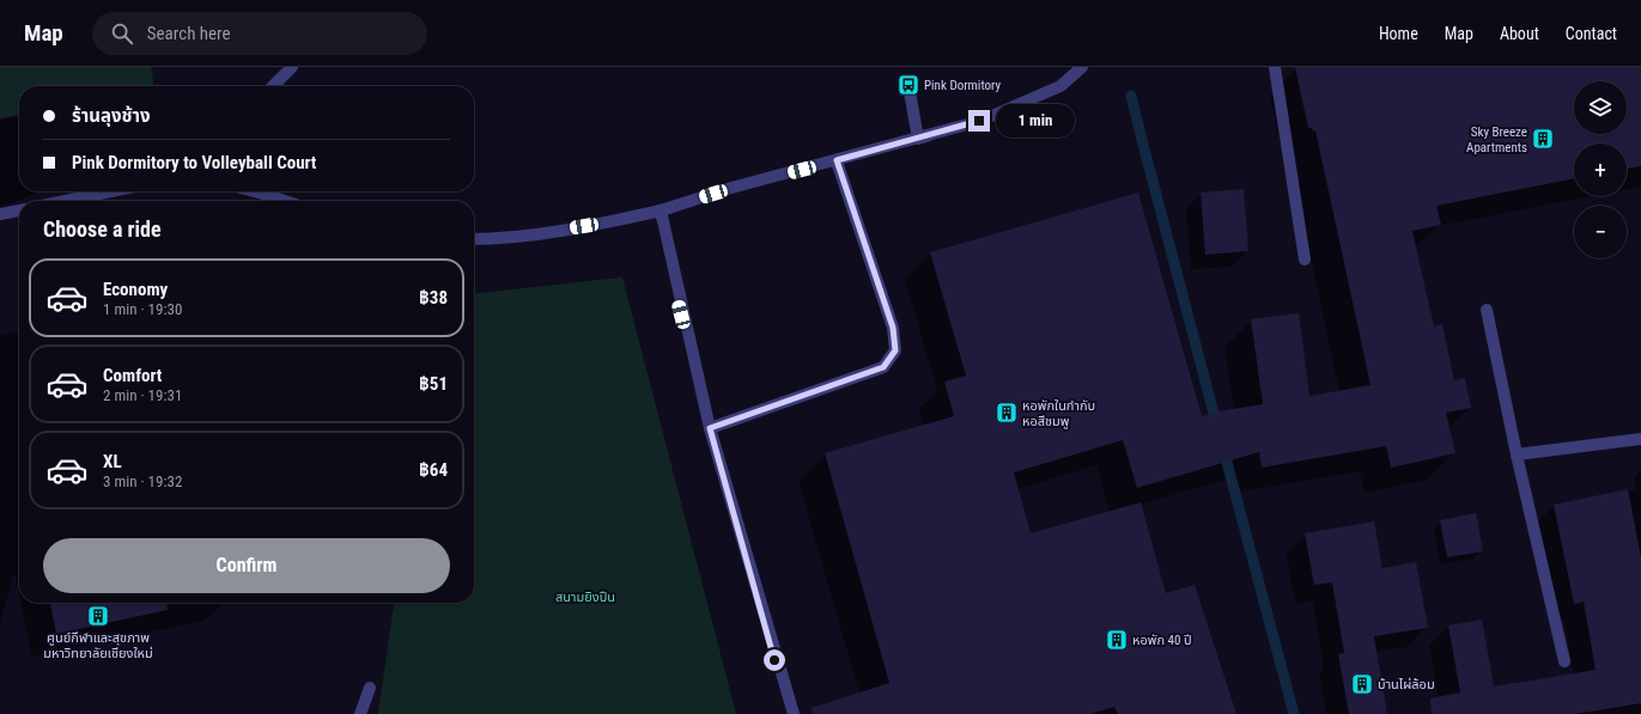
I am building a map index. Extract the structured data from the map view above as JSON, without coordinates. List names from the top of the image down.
{
  "parks": ["สนามยิงปืน"],
  "places": {
    "bus stop": ["Pink Dormitory"],
    "building": [
      "Sky Breeze Apartments",
      "หอพักในกำกับ หอสีชมพู",
      "ศูนย์กีฬาและสุขภาพ มหาวิทยาลัยเชียงใหม่",
      "หอพัก 40 ปี",
      "บ้านไผ่ล้อม"
    ]
  },
  "page": {
    "header": "Map",
    "search": "Search here",
    "nav": [
      "Home",
      "Map",
      "About",
      "Contact"
    ],
    "map_buttons": ["+", "−"],
    "banner": ["ร้านลุงช้าง", "Pink Dormitory to Volleyball Court"],
    "bubble": "1 min",
    "heading": "Choose a ride",
    "list": [
      {
        "name": "Economy",
        "note": "1 min · 19:30",
        "value": "฿38"
      },
      {
        "name": "Comfort",
        "note": "2 min · 19:31",
        "value": "฿51"
      },
      {
        "name": "XL",
        "note": "3 min · 19:32",
        "value": "฿64"
      }
    ],
    "buttons": "Confirm"
  }
}
